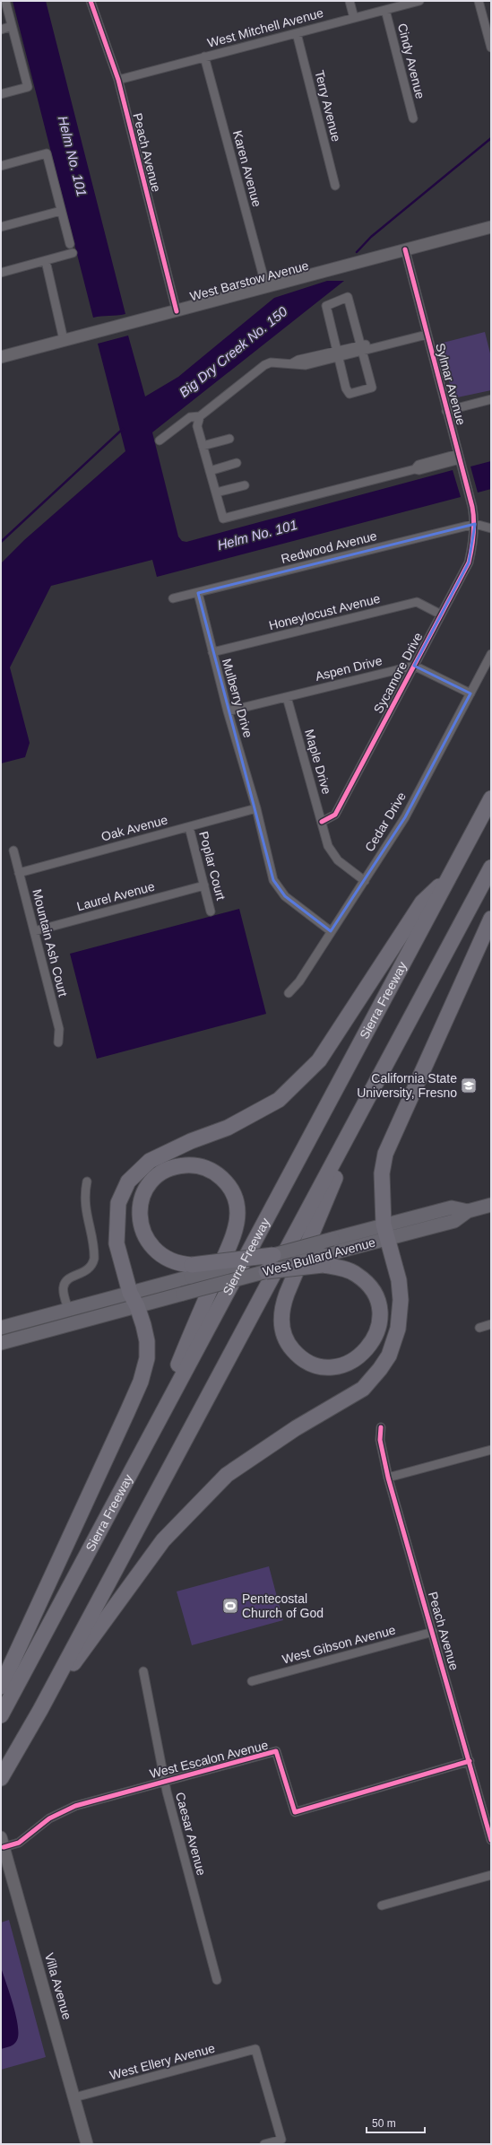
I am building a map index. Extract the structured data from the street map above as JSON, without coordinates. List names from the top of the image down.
{
  "streets": {
    "highway": ["Sierra Freeway"],
    "main road": ["West Barstow Avenue", "West Bullard Avenue", "Villa Avenue"],
    "street": [
      "West Mitchell Avenue",
      "Cindy Avenue",
      "Terry Avenue",
      "Peach Avenue",
      "Karen Avenue",
      "Sylmar Avenue",
      "Redwood Avenue",
      "Honeylocust Avenue",
      "Aspen Drive",
      "Sycamore Drive",
      "Mulberry Drive",
      "Maple Drive",
      "Cedar Drive",
      "Oak Avenue",
      "Poplar Court",
      "Laurel Avenue",
      "Mountain Ash Court",
      "West Gibson Avenue",
      "West Escalon Avenue",
      "Caesar Avenue",
      "West Ellery Avenue"
    ]
  },
  "crossings": [
    ["West Mitchell Avenue", "Cindy Avenue"],
    ["West Mitchell Avenue", "Terry Avenue"],
    ["West Mitchell Avenue", "Peach Avenue"],
    ["West Mitchell Avenue", "Karen Avenue"],
    ["Peach Avenue", "West Barstow Avenue"],
    ["Peach Avenue", "West Gibson Avenue"],
    ["Peach Avenue", "West Escalon Avenue"],
    ["Karen Avenue", "West Barstow Avenue"],
    ["West Barstow Avenue", "Sylmar Avenue"],
    ["Sylmar Avenue", "Redwood Avenue"],
    ["Sylmar Avenue", "Sycamore Drive"],
    ["Redwood Avenue", "Sycamore Drive"],
    ["Redwood Avenue", "Mulberry Drive"],
    ["Honeylocust Avenue", "Sycamore Drive"],
    ["Honeylocust Avenue", "Mulberry Drive"],
    ["Aspen Drive", "Sycamore Drive"],
    ["Aspen Drive", "Mulberry Drive"],
    ["Aspen Drive", "Maple Drive"],
    ["Sycamore Drive", "Maple Drive"],
    ["Mulberry Drive", "Cedar Drive"],
    ["Mulberry Drive", "Oak Avenue"],
    ["Maple Drive", "Cedar Drive"],
    ["Oak Avenue", "Poplar Court"],
    ["Oak Avenue", "Mountain Ash Court"],
    ["Poplar Court", "Laurel Avenue"],
    ["Laurel Avenue", "Mountain Ash Court"],
    ["West Escalon Avenue", "Caesar Avenue"],
    ["West Escalon Avenue", "Villa Avenue"],
    ["Villa Avenue", "West Ellery Avenue"]
  ],
  "water": ["Helm No. 101", "Big Dry Creek No. 150"],
  "places": {
    "school or university": ["California State University, Fresno"],
    "sports": ["Pentecostal Church of God"]
  },
  "scale_bar": "50 m"
}
